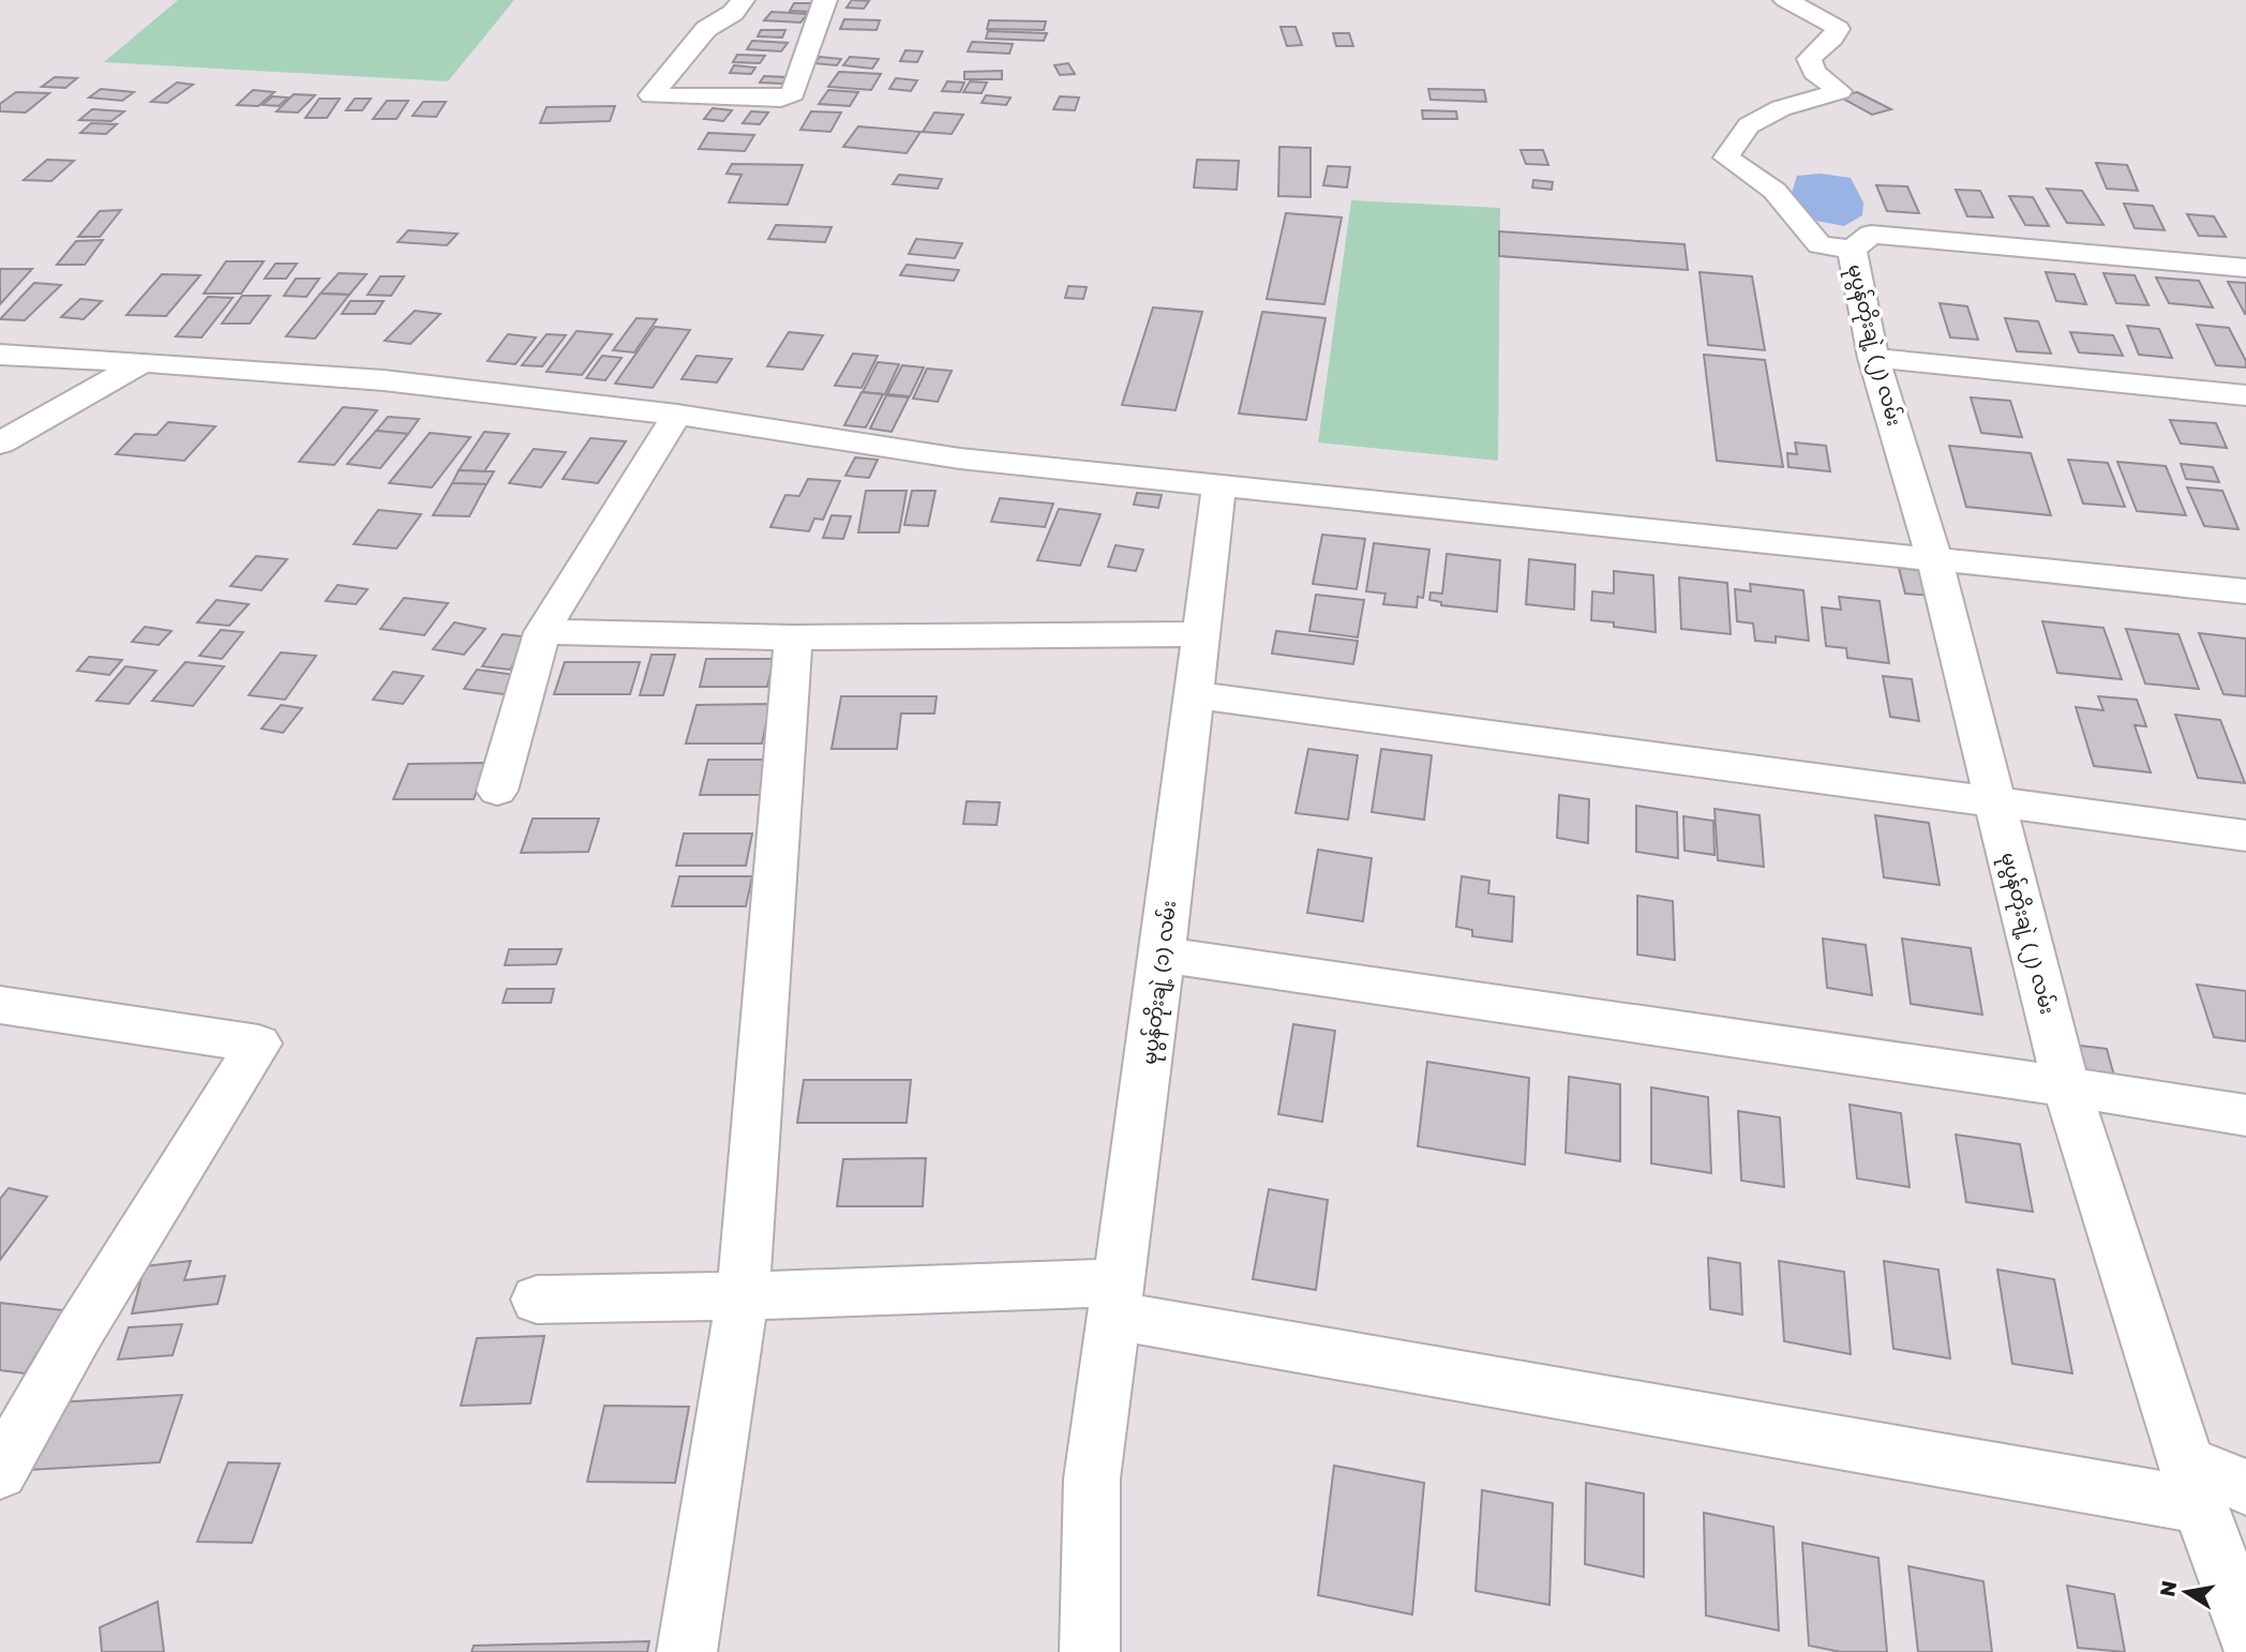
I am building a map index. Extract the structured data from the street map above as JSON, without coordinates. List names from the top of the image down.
{
  "streets": {
    "street": ["မုပွန်တိုးချဲ့ (၂) လမ်း", "မုပွန်တိုးချဲ့ (၁) လမ်း"]
  },
  "north": "left"
}
